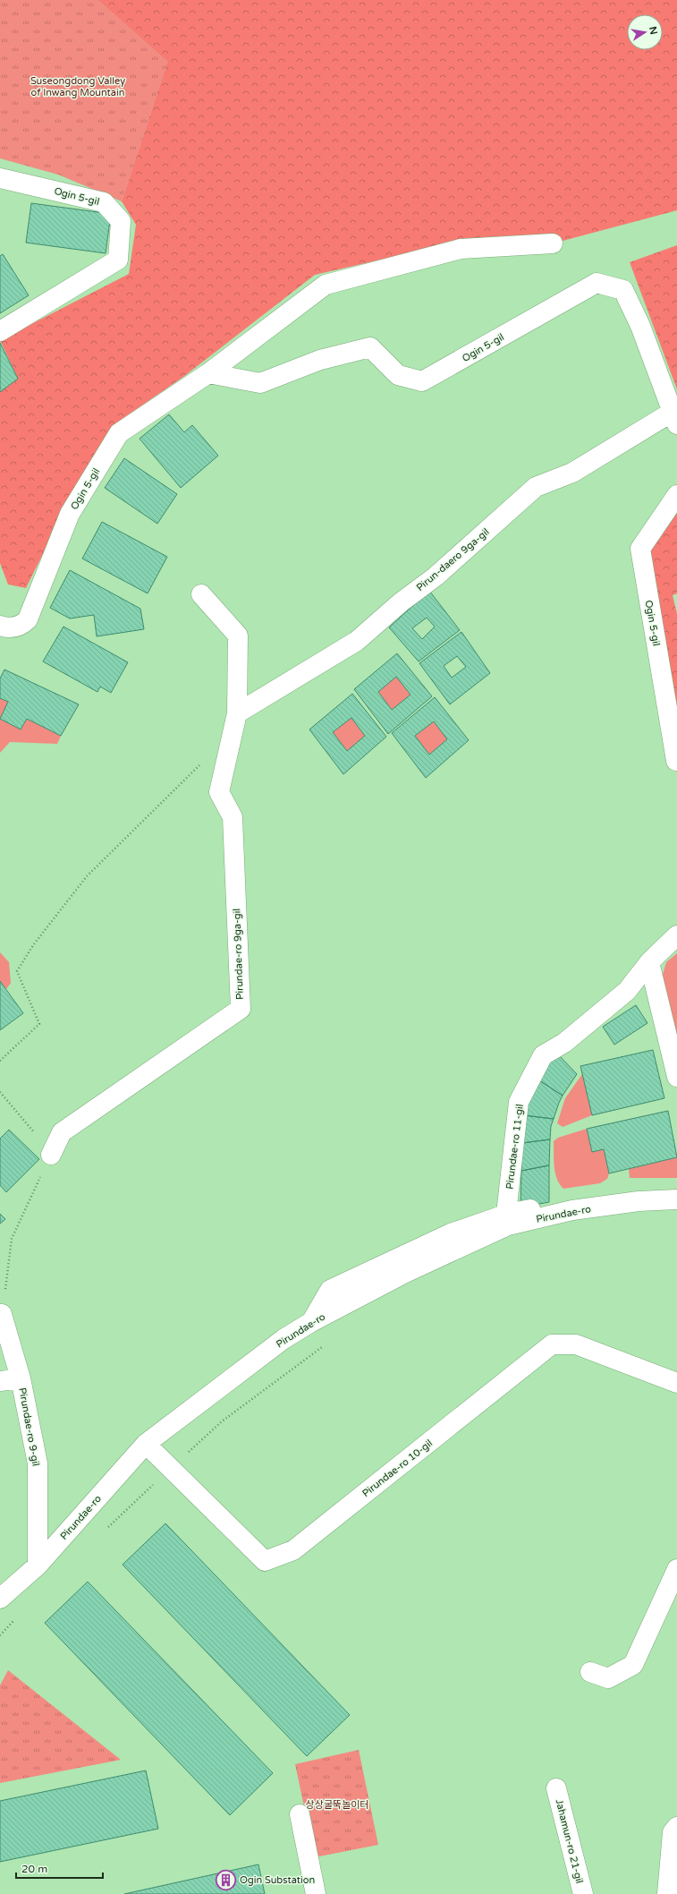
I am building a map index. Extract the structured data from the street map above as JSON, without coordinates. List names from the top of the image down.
{
  "streets": {
    "street": [
      "Ogin 5-gil",
      "Pirun-daero 9ga-gil",
      "Pirundae-ro 9ga-gil",
      "Pirundae-ro 11-gil",
      "Pirundae-ro",
      "Pirundae-ro 9-gil",
      "Pirundae-ro 10-gil",
      "Jahamun-ro 21-gil"
    ]
  },
  "crossings": [
    ["Ogin 5-gil", "Pirun-daero 9ga-gil"],
    ["Pirun-daero 9ga-gil", "Pirundae-ro 9ga-gil"],
    ["Pirundae-ro", "Pirundae-ro 9-gil"],
    ["Pirundae-ro", "Pirundae-ro 10-gil"]
  ],
  "parks": ["Suseongdong Valley of Inwang Mountain", "상상굴뚝놀이터"],
  "places": {
    "building": ["Ogin Substation"]
  },
  "scale_bar": "20 m",
  "north": "right"
}
